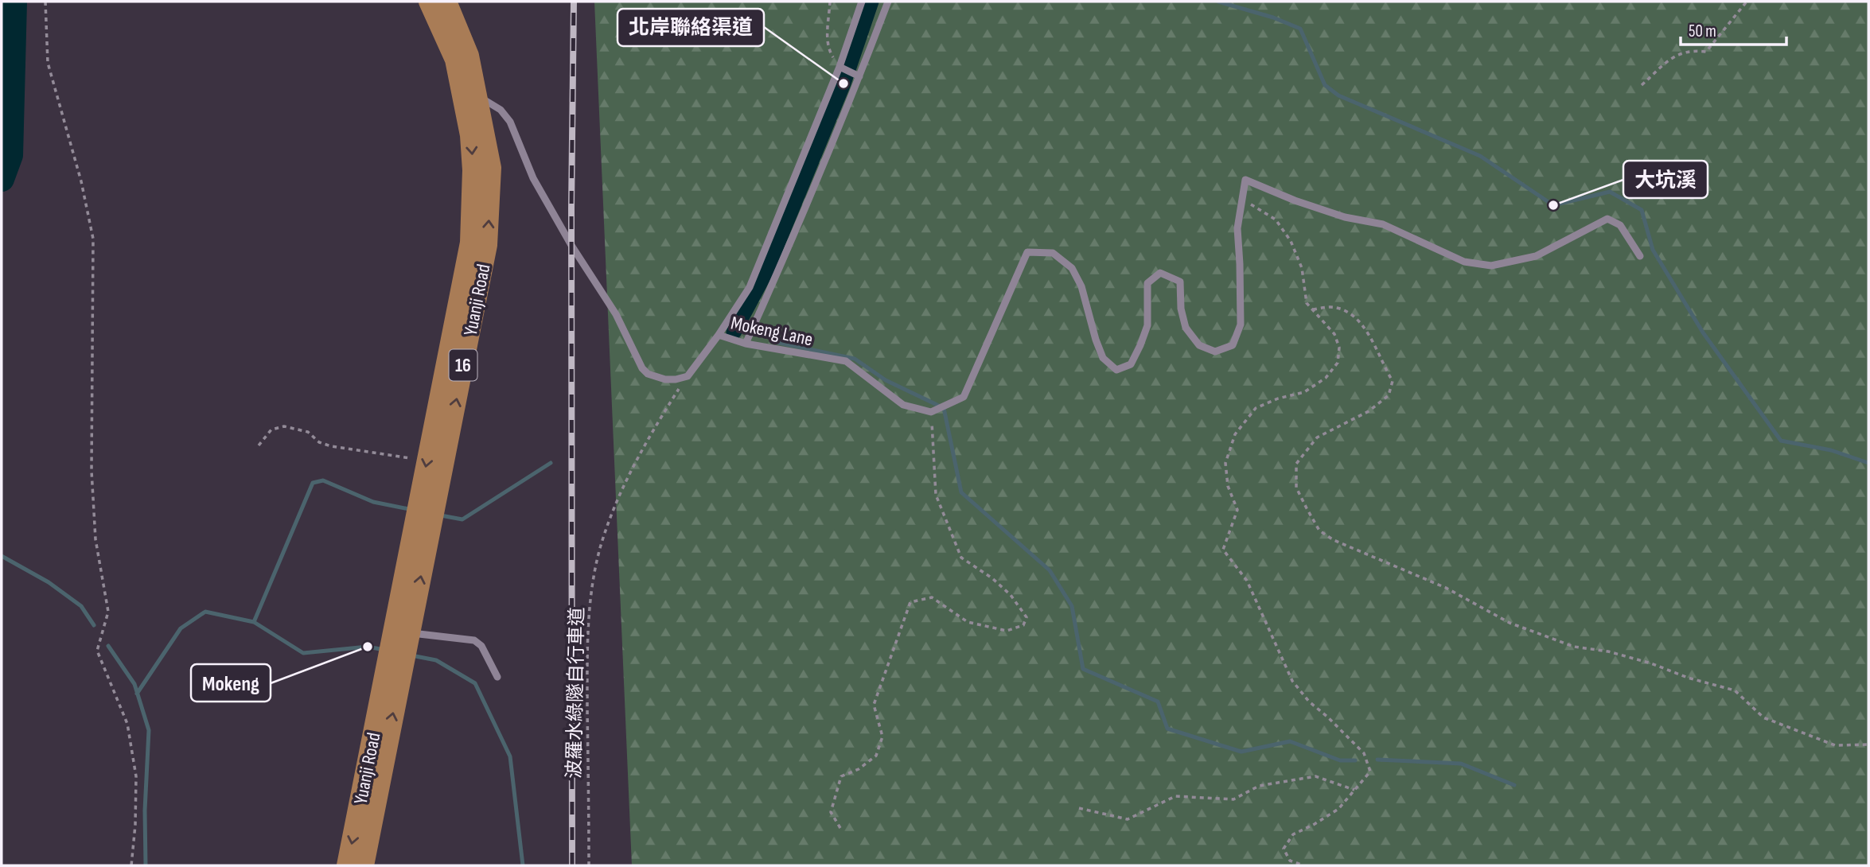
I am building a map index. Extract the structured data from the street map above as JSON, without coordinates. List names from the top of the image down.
{
  "streets": {
    "main road": ["Yuanji Road", "16"],
    "lane": ["Mokeng Lane"],
    "path": ["波羅水綠隧自行車道"]
  },
  "crossings": [
    ["Yuanji Road", "16"],
    ["Mokeng Lane", "波羅水綠隧自行車道"]
  ],
  "places": ["北岸聯絡渠道", "大坑溪", "Mokeng"],
  "scale_bar": "50 m"
}
